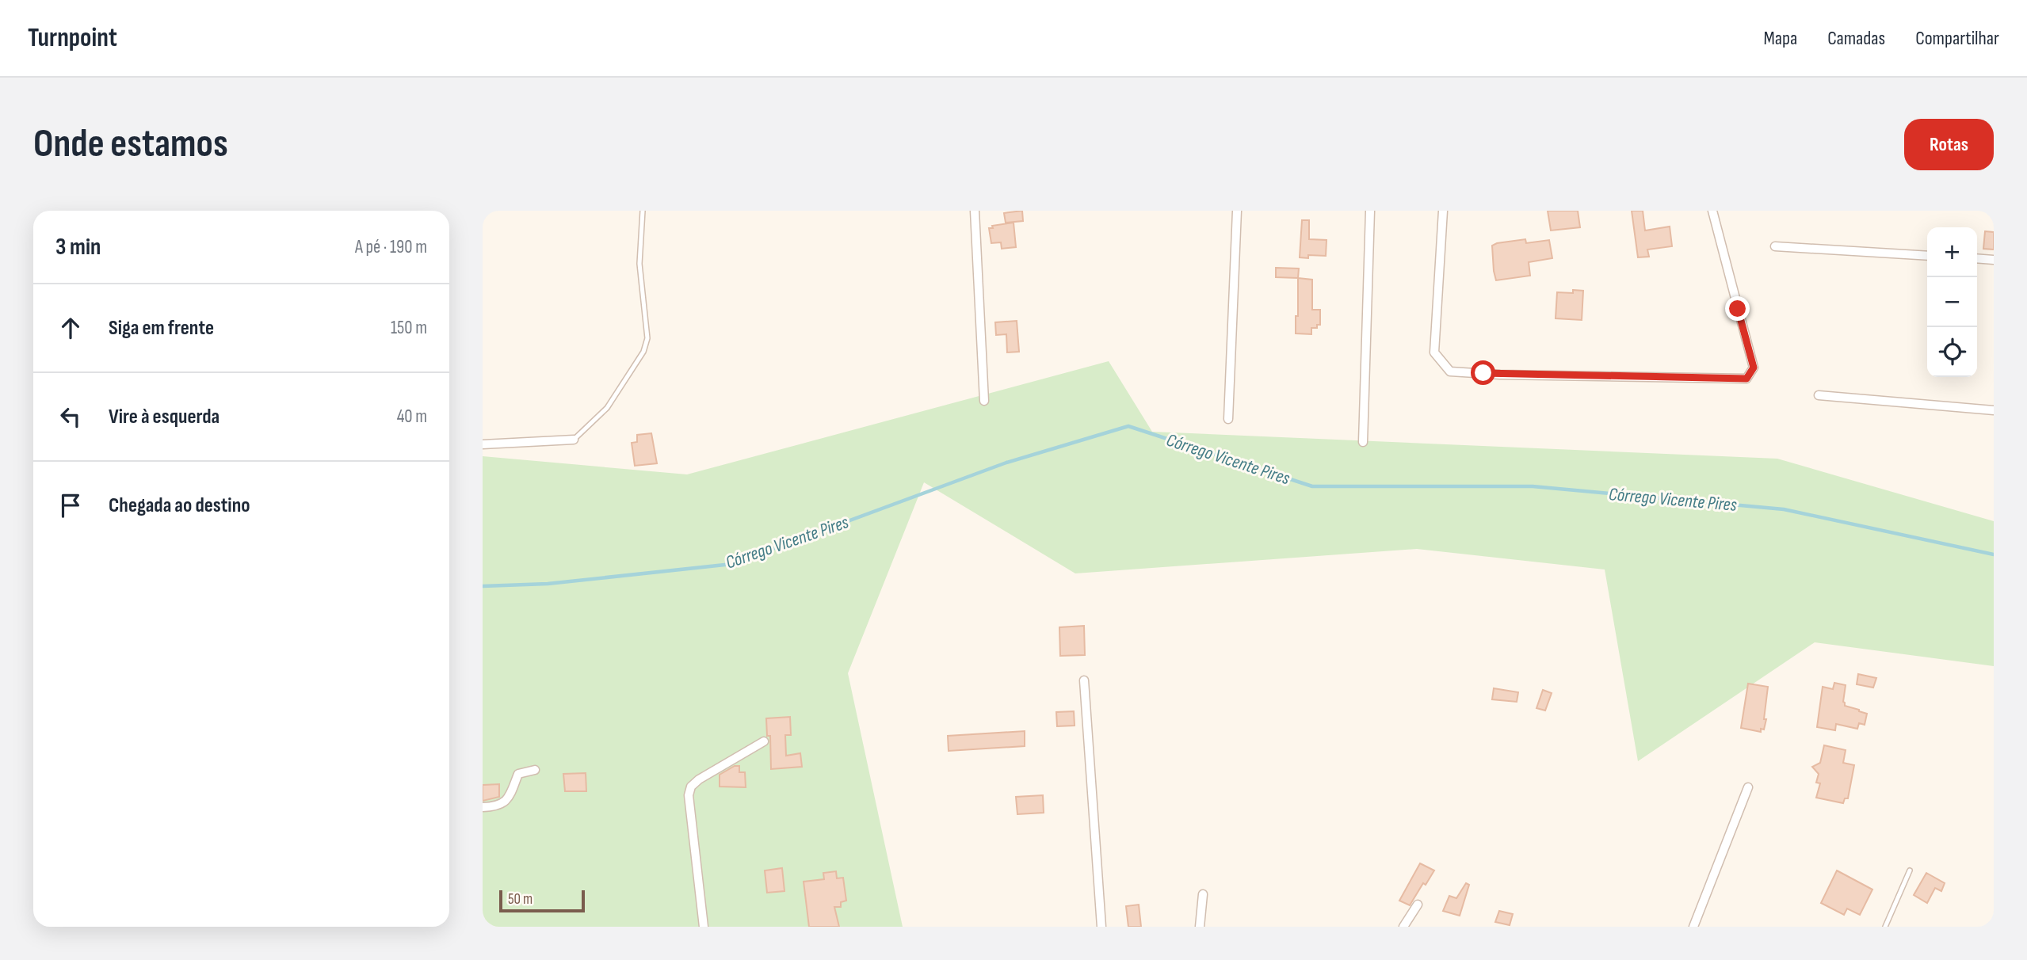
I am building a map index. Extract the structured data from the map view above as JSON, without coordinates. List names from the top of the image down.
{
  "water": ["Córrego Vicente Pires"],
  "scale_bar": "50 m",
  "page": {
    "header": "Turnpoint",
    "nav": ["Mapa", "Camadas", "Compartilhar"],
    "buttons": "Rotas",
    "title": "Onde estamos",
    "heading": ["3 min", "A pé · 190 m"],
    "map_buttons": ["+", "−"],
    "list": [
      ["Siga em frente", "150 m"],
      ["Vire à esquerda", "40 m"],
      "Chegada ao destino"
    ],
    "scale": "50 m"
  }
}
